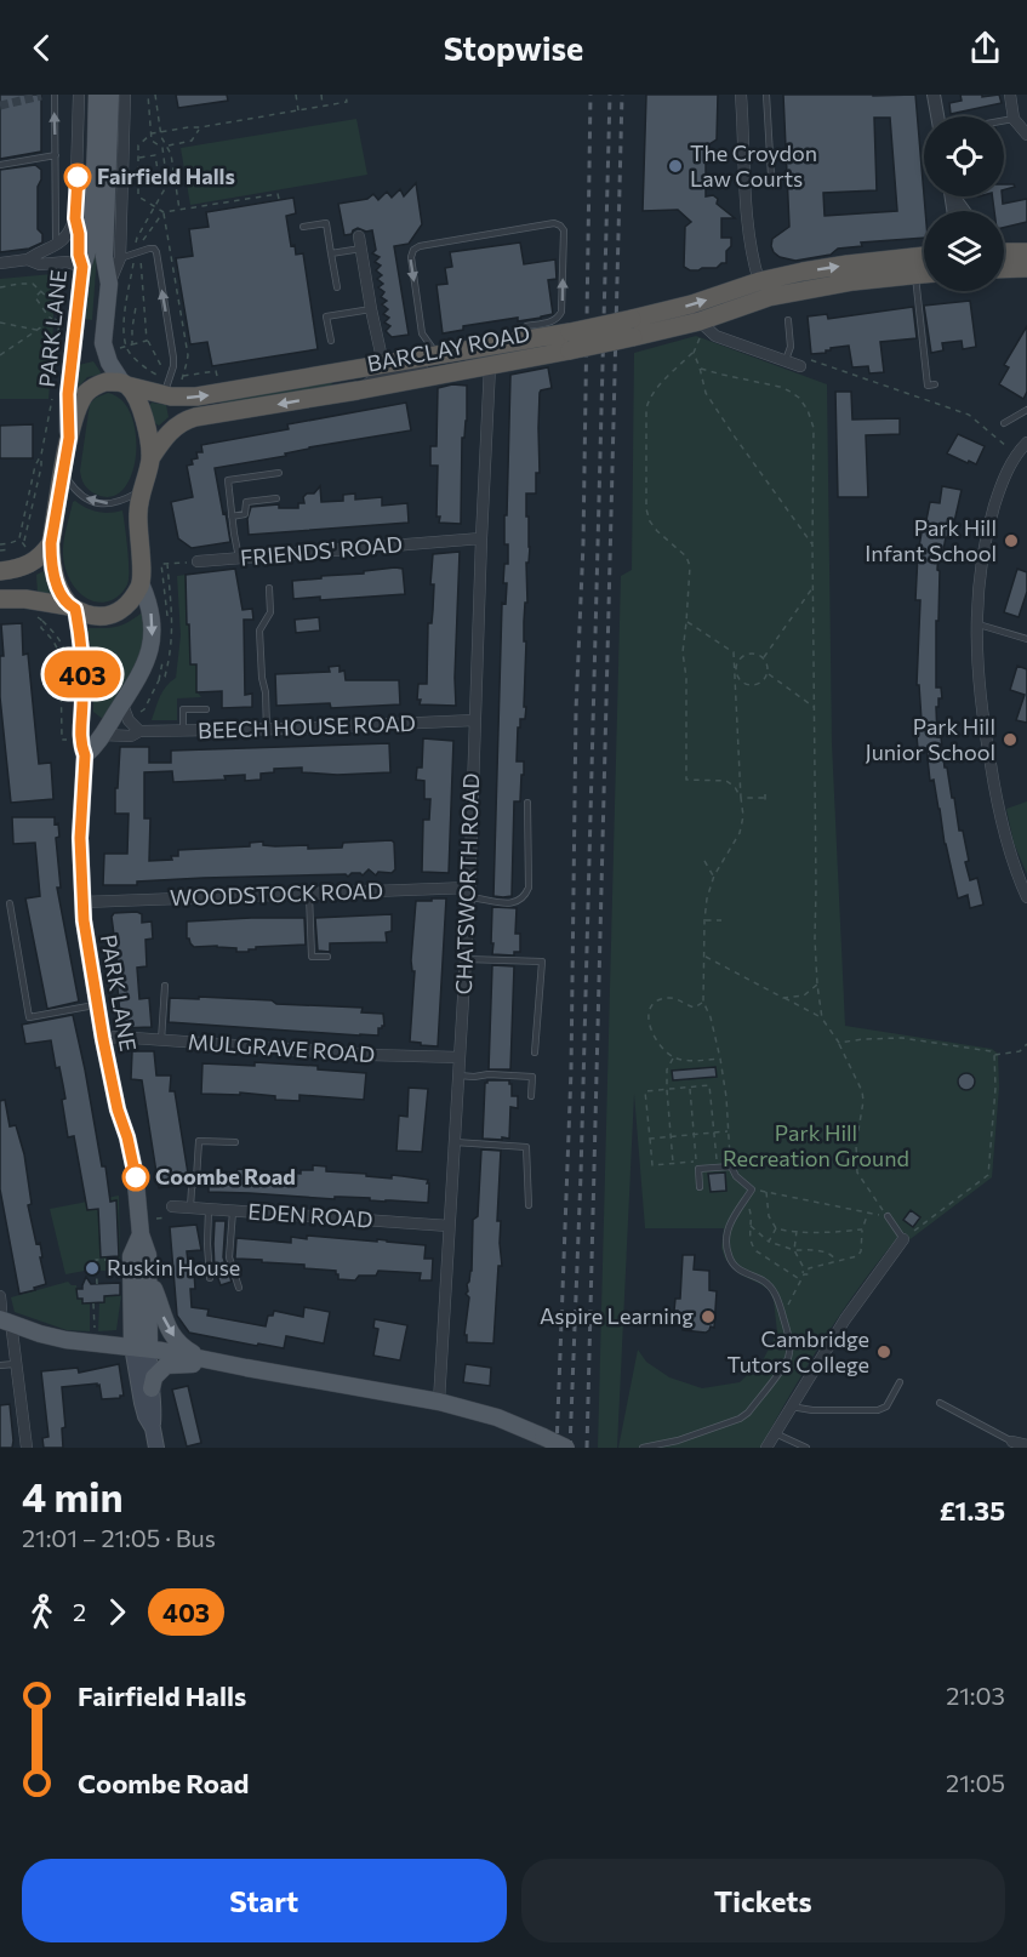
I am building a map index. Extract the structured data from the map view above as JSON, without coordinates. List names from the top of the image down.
{
  "streets": {
    "highway": ["BARCLAY ROAD"],
    "main road": ["PARK LANE"],
    "street": [
      "FRIENDS' ROAD",
      "BEECH HOUSE ROAD",
      "CHATSWORTH ROAD",
      "WOODSTOCK ROAD",
      "MULGRAVE ROAD",
      "EDEN ROAD"
    ]
  },
  "crossings": [
    ["PARK LANE", "BARCLAY ROAD"],
    ["PARK LANE", "WOODSTOCK ROAD"],
    ["PARK LANE", "MULGRAVE ROAD"],
    ["BARCLAY ROAD", "CHATSWORTH ROAD"],
    ["FRIENDS' ROAD", "CHATSWORTH ROAD"],
    ["BEECH HOUSE ROAD", "CHATSWORTH ROAD"],
    ["CHATSWORTH ROAD", "WOODSTOCK ROAD"],
    ["CHATSWORTH ROAD", "MULGRAVE ROAD"],
    ["CHATSWORTH ROAD", "EDEN ROAD"]
  ],
  "parks": ["Park Hill Recreation Ground"],
  "places": [
    "The Croydon Law Courts",
    "Fairfield Halls",
    "Park Hill Infant School",
    "Park Hill Junior School",
    "Coombe Road",
    "Ruskin House",
    "Aspire Learning",
    "Cambridge Tutors College"
  ],
  "lines": ["bus line 403"],
  "page": {
    "header": "Stopwise",
    "on_map": "403",
    "heading": ["4 min", "21:01 – 21:05 · Bus", "£1.35"],
    "legs": ["2", "403"],
    "list": [
      {
        "name": "Fairfield Halls",
        "value": "21:03"
      },
      {
        "name": "Coombe Road",
        "value": "21:05"
      }
    ],
    "buttons": ["Start", "Tickets"]
  }
}
